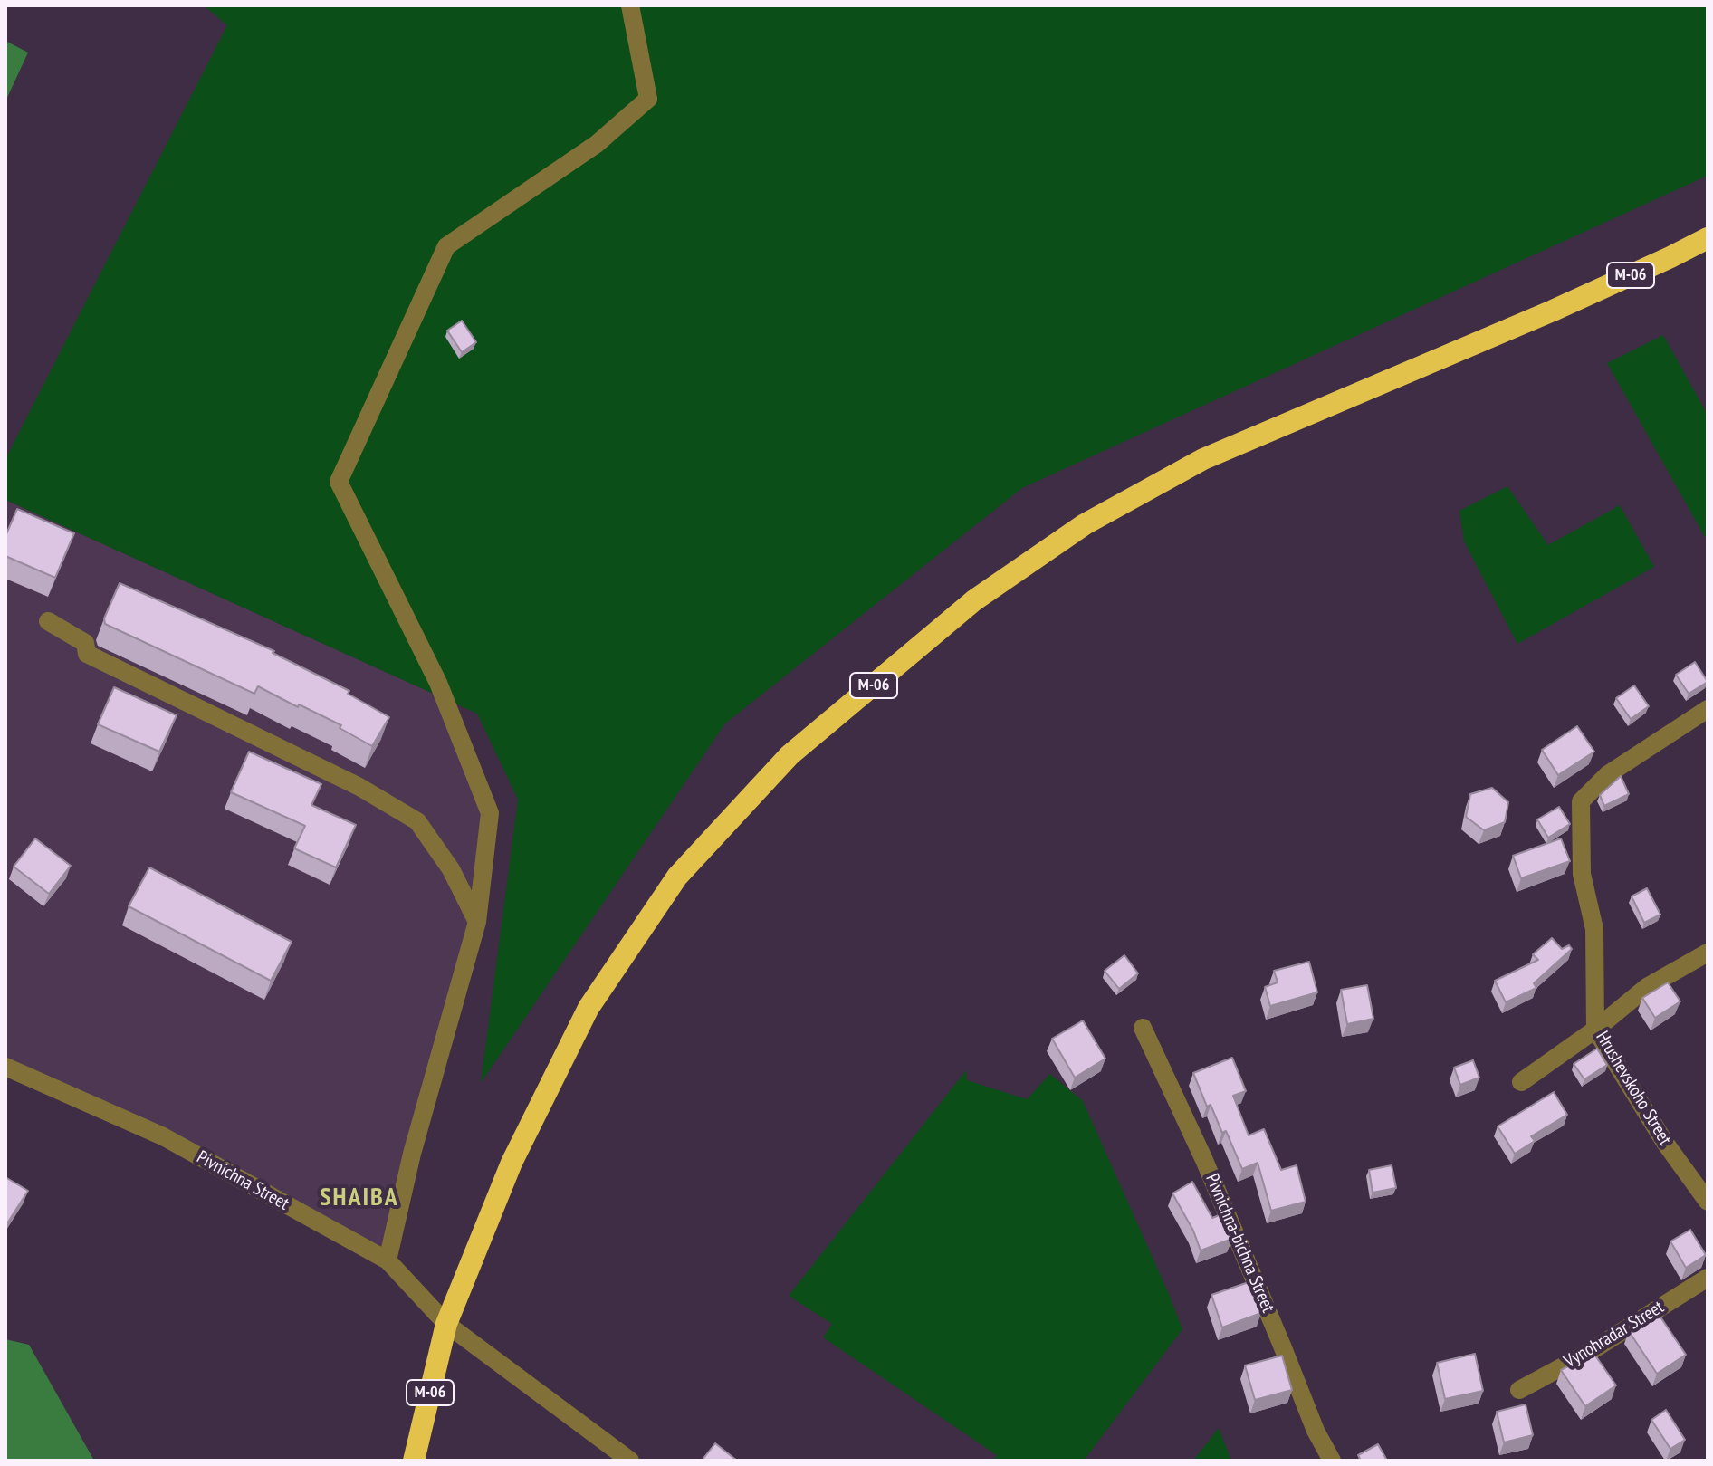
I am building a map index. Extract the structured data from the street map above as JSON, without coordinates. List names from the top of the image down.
{
  "streets": {
    "highway": ["М-06"],
    "street": [
      "Hrushevskoho Street",
      "Pivnichna Street",
      "Pivnichna-bichna Street",
      "Vynohradar Street"
    ]
  },
  "crossings": [
    ["М-06", "Pivnichna Street"]
  ],
  "districts": ["SHAIBA"]
}
